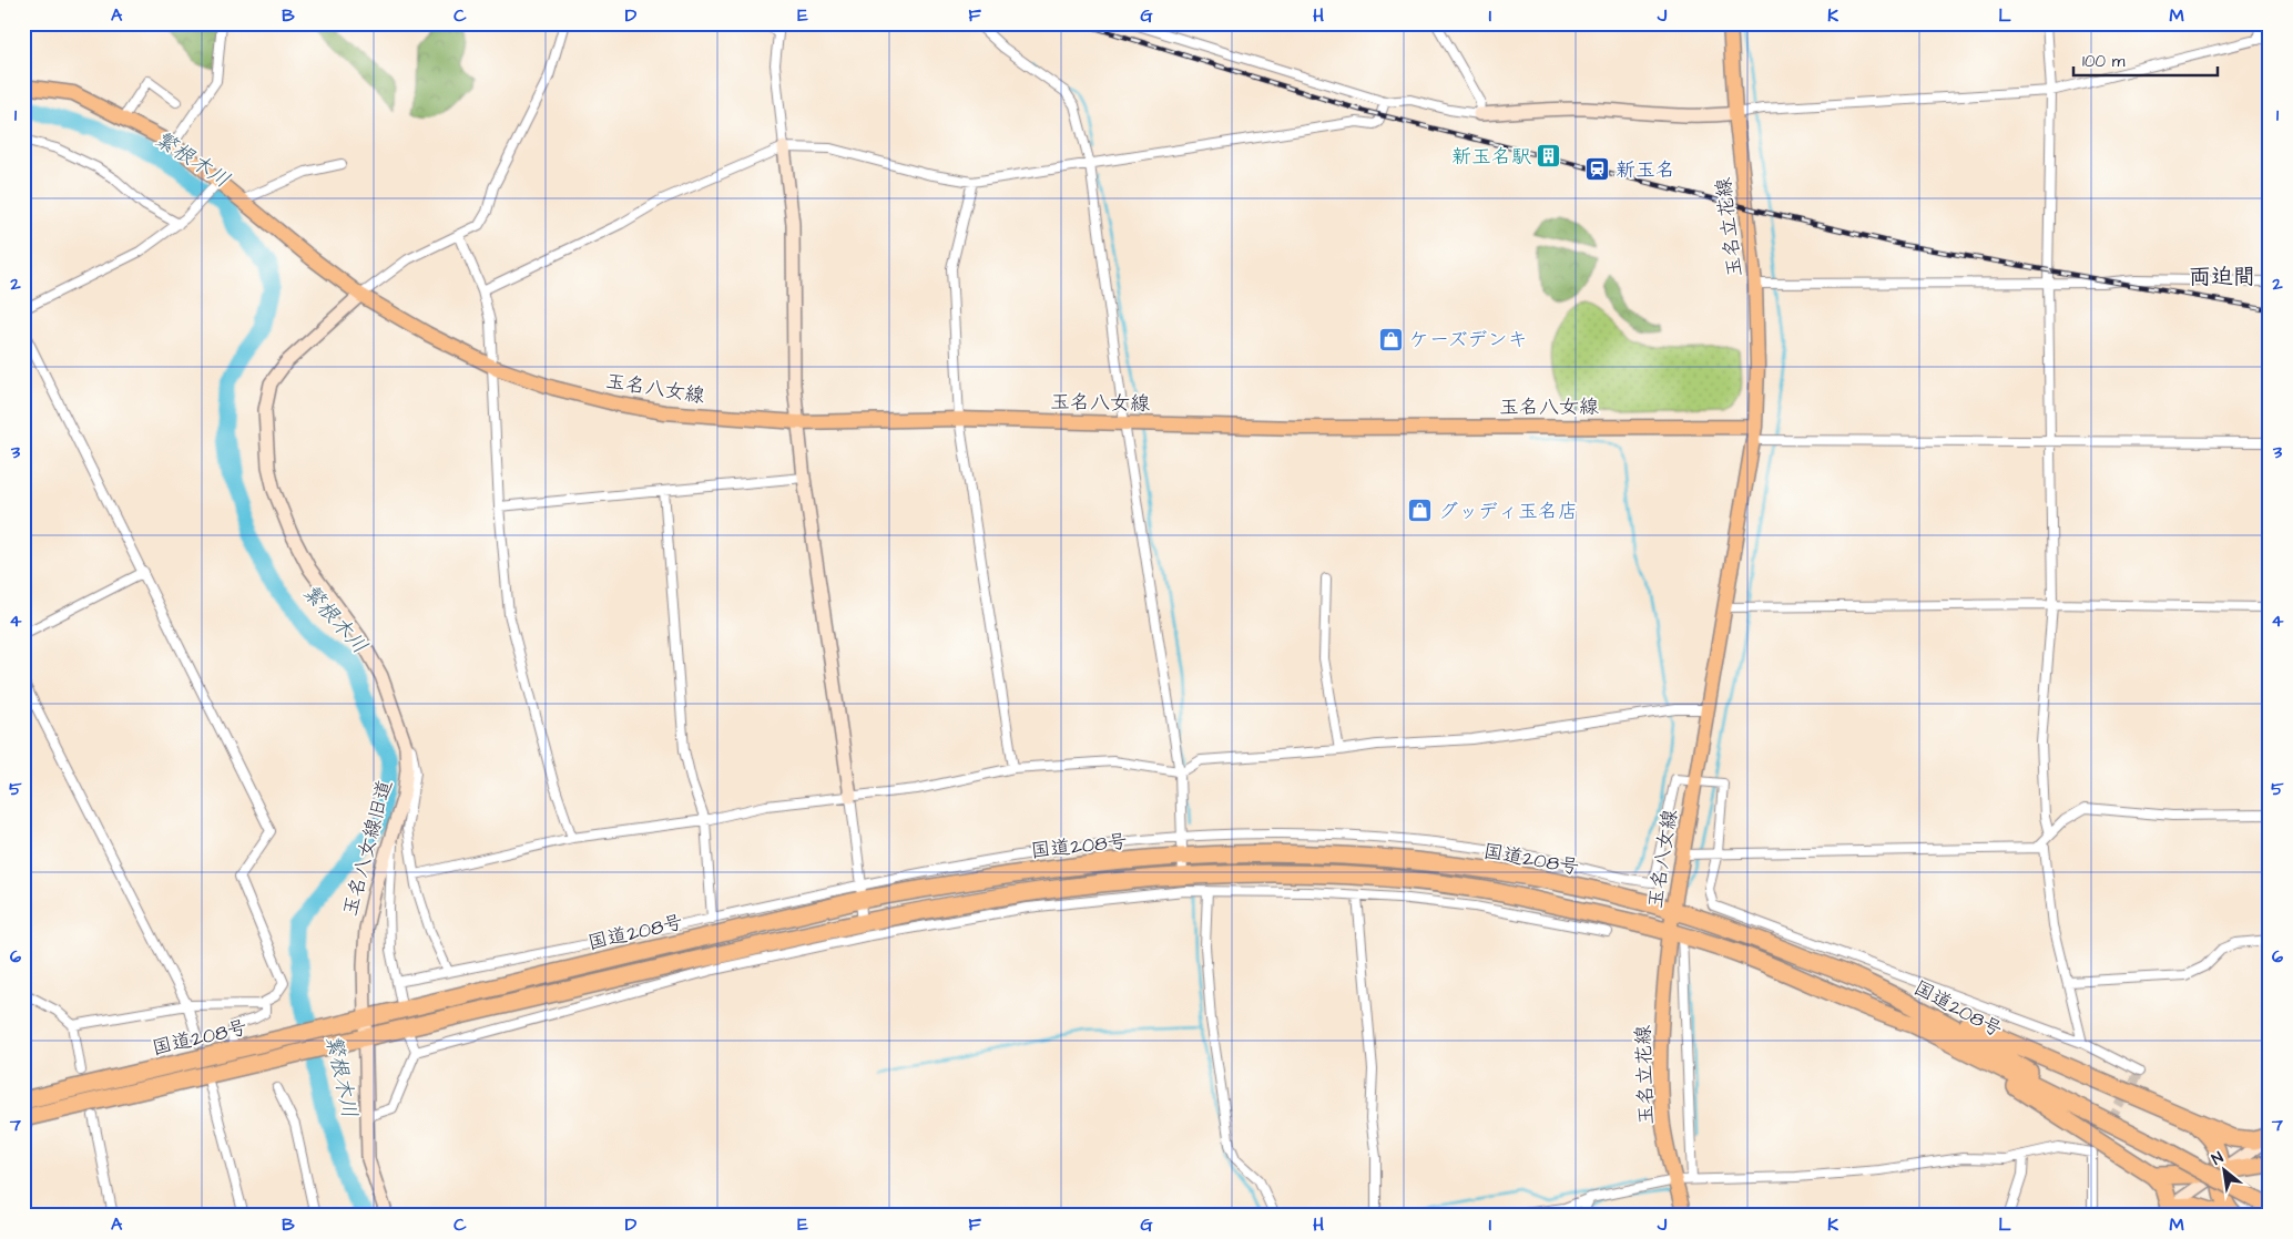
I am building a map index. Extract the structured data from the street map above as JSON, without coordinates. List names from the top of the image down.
{
  "streets": {
    "highway": ["国道208号"],
    "main road": ["玉名立花線", "玉名八女線"],
    "street": ["玉名八女線旧道"]
  },
  "crossings": [
    ["玉名立花線", "玉名八女線"],
    ["玉名立花線", "国道208号"],
    ["玉名八女線", "国道208号"],
    ["玉名八女線", "玉名八女線旧道"],
    ["国道208号", "玉名八女線旧道"]
  ],
  "districts": ["両迫間"],
  "water": ["繁根木川"],
  "places": {
    "building": ["新玉名駅"],
    "station": ["新玉名"],
    "shop": ["ケーズデンキ", "グッディ玉名店"]
  },
  "scale_bar": "100 m",
  "north": "top left",
  "grid": {
    "columns": [
      "A",
      "B",
      "C",
      "D",
      "E",
      "F",
      "G",
      "H",
      "I",
      "J",
      "K",
      "L",
      "M"
    ],
    "rows": [
      "1",
      "2",
      "3",
      "4",
      "5",
      "6",
      "7"
    ]
  }
}
